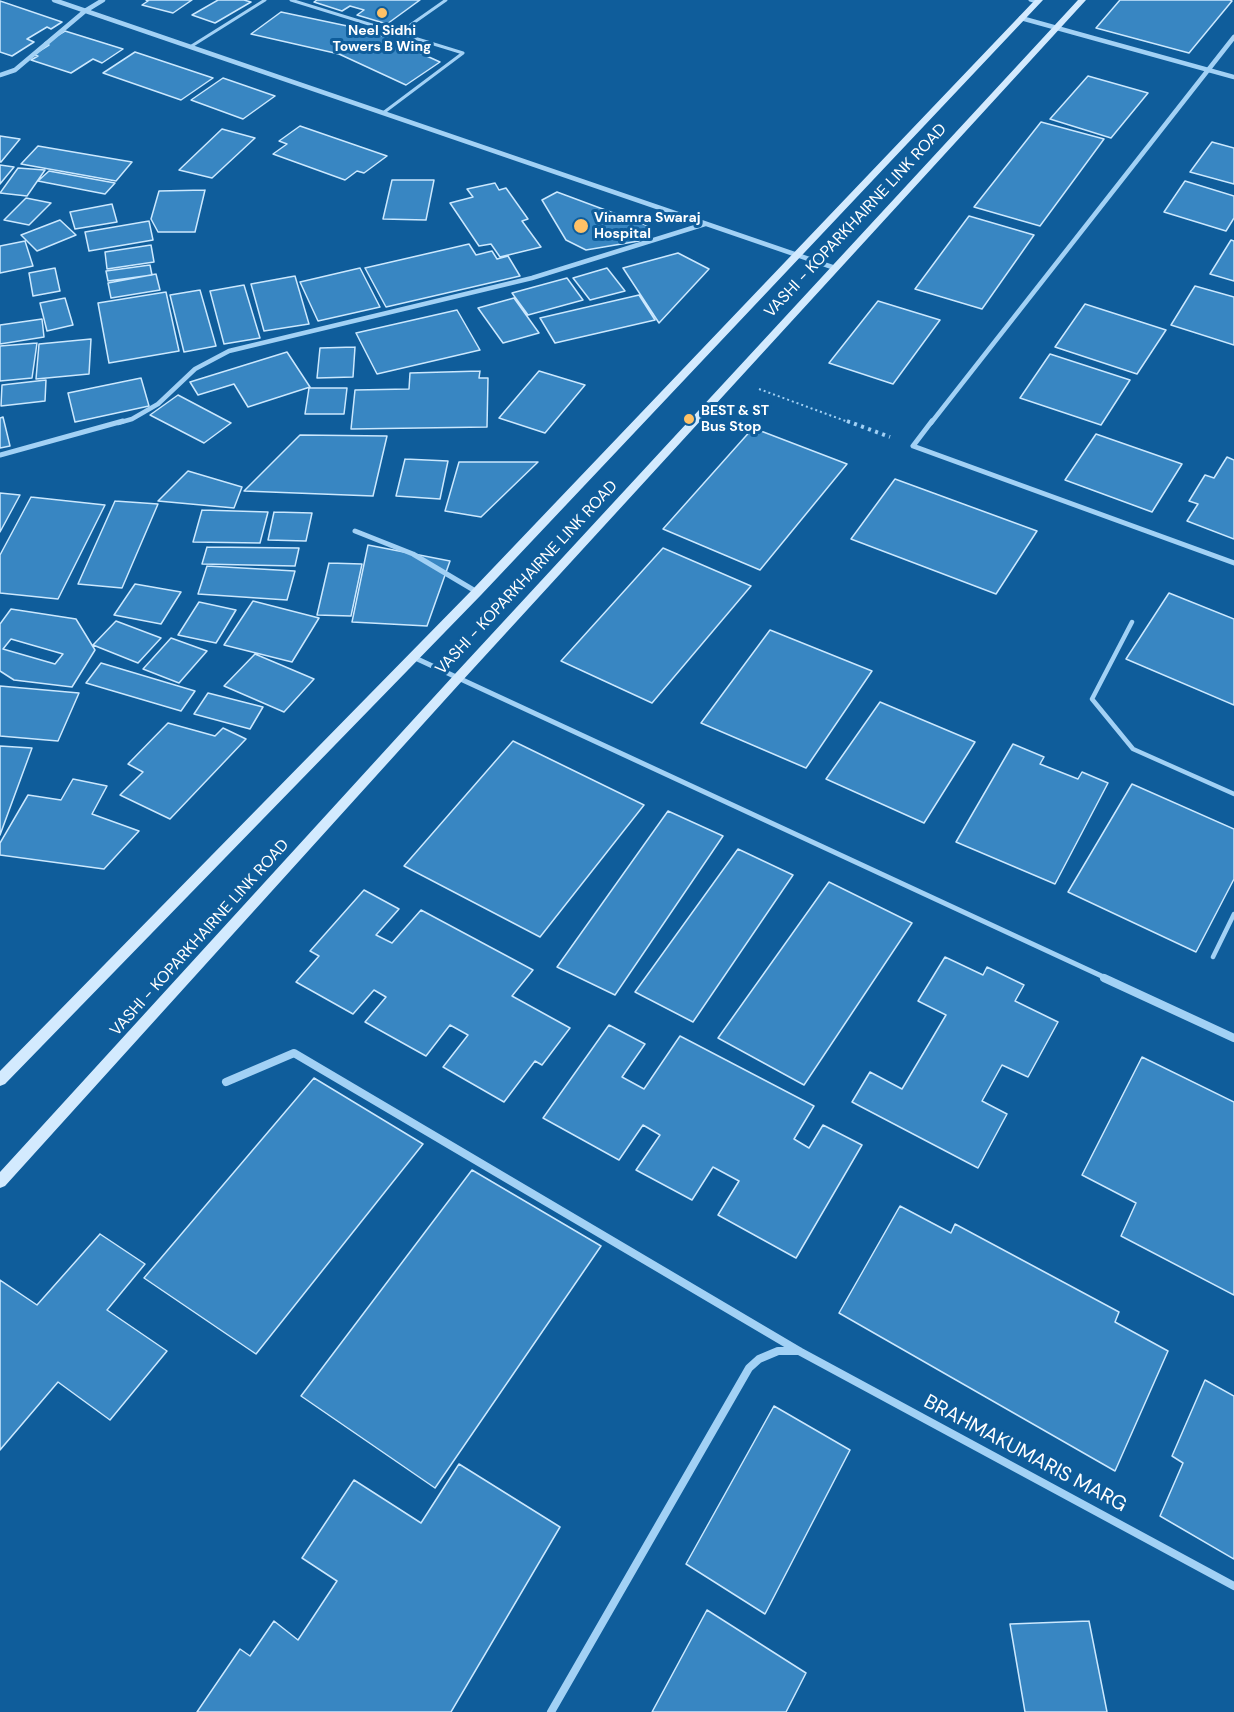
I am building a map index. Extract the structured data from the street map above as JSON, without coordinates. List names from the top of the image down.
{
  "streets": {
    "main road": ["VASHI - KOPARKHAIRNE LINK ROAD"],
    "street": ["BRAHMAKUMARIS MARG"]
  },
  "places": ["Neel Sidhi Towers B Wing", "Vinamra Swaraj Hospital", "BEST & ST Bus Stop"]
}
